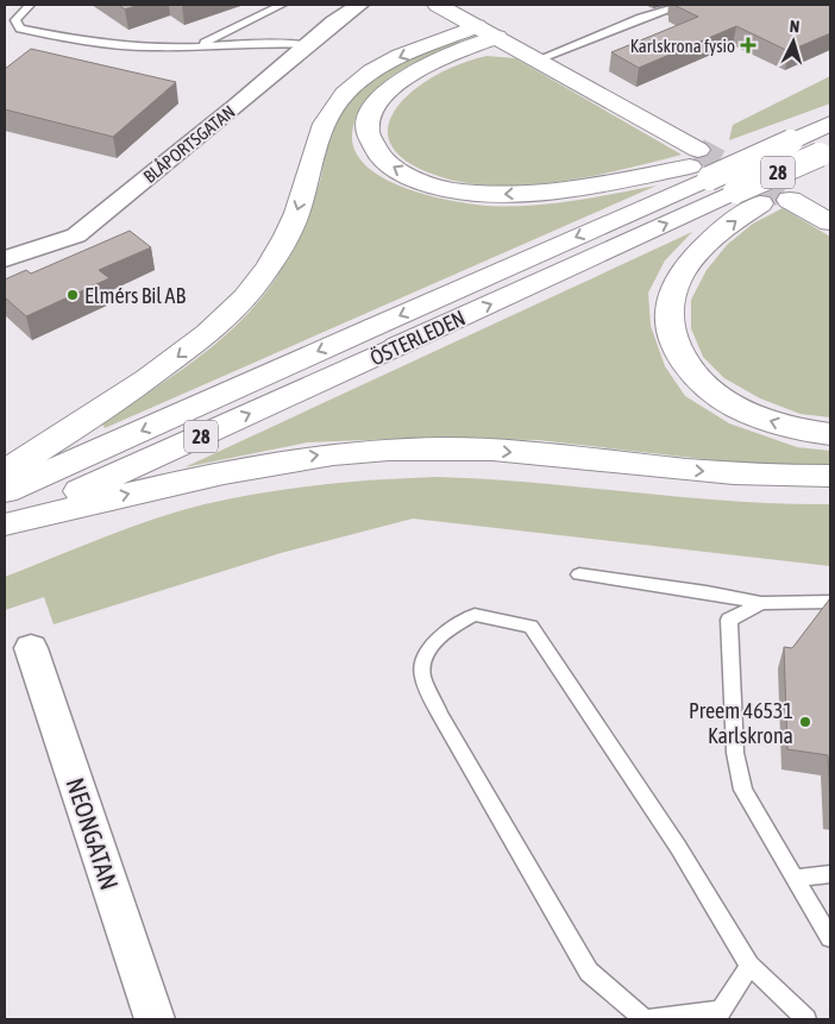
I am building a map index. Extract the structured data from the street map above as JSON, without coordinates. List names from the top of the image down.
{
  "streets": {
    "main road": ["28", "ÖSTERLEDEN"],
    "street": ["BLÅPORTSGATAN", "NEONGATAN"]
  },
  "places": {
    "health": ["Karlskrona fysio"],
    "other": ["Elmérs Bil AB", "Preem 46531 Karlskrona"]
  },
  "north": "top"
}
